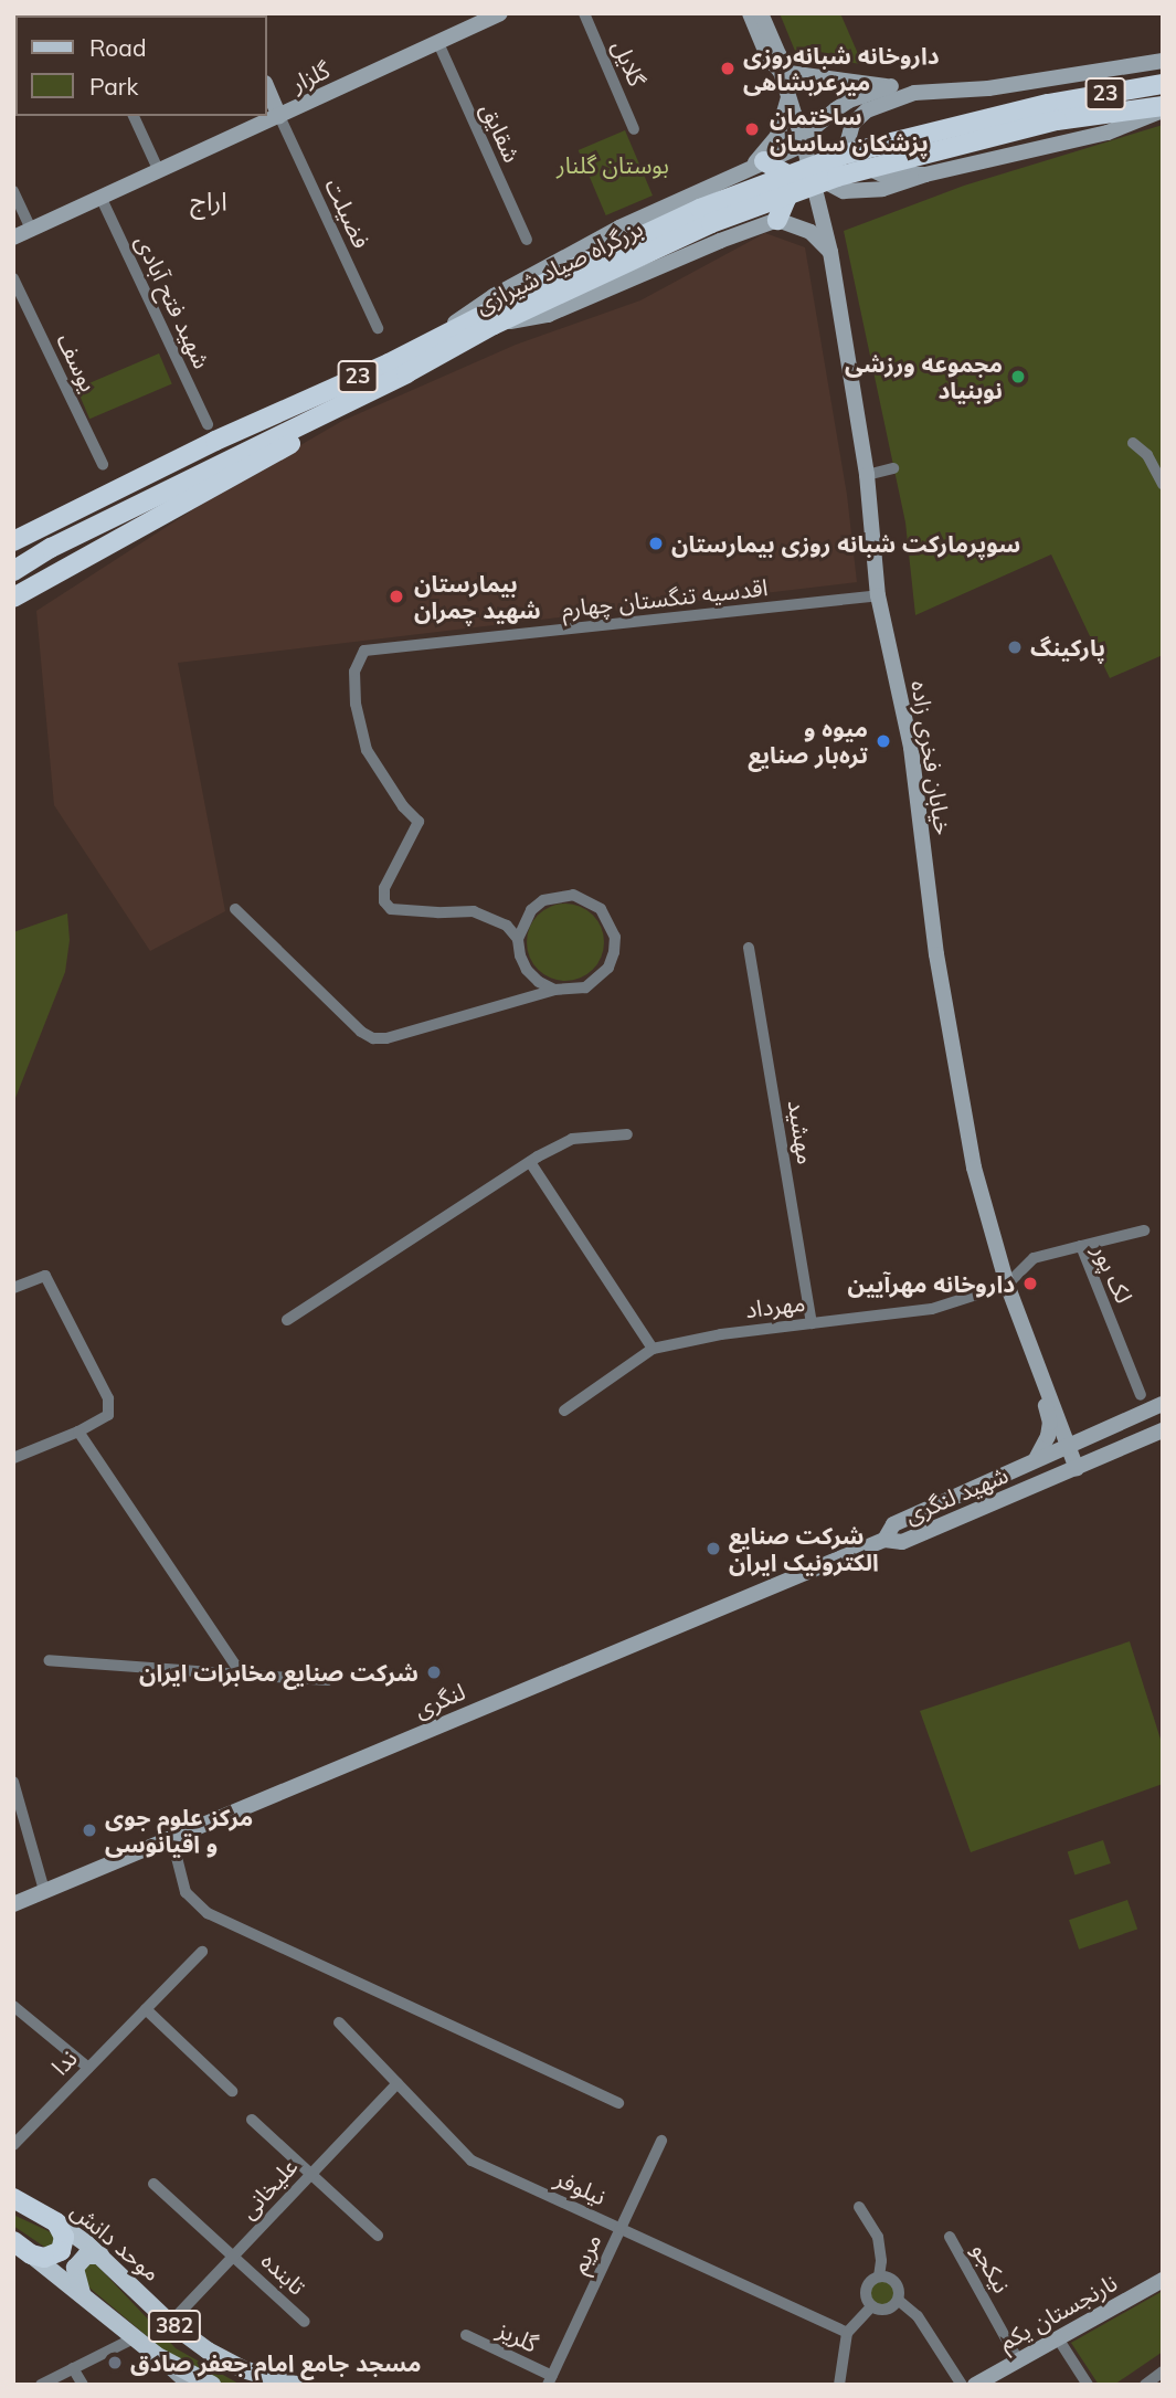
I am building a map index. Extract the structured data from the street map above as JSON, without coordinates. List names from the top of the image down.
{
  "streets": {
    "highway": [
      "23",
      "بزرگراه صیاد شیرازی",
      "موحد دانش",
      "382"
    ],
    "main road": [
      "گلزار",
      "خیابان فخری زاده",
      "شهید لنگری",
      "لنگری",
      "نارنجستان یکم"
    ],
    "street": [
      "گلایل",
      "شقایق",
      "فضیلت",
      "شهید فتح آبادی",
      "یوسف",
      "اقدسیه تنگستان چهارم",
      "مهشید",
      "لک پور",
      "مهرداد",
      "ندا",
      "نیلوفر",
      "علیخانی",
      "مریم",
      "نیکجو",
      "تابنده",
      "گلریز"
    ]
  },
  "crossings": [
    ["گلزار", "شقایق"],
    ["گلزار", "فضیلت"],
    ["گلزار", "شهید فتح آبادی"],
    ["اقدسیه تنگستان چهارم", "خیابان فخری زاده"],
    ["خیابان فخری زاده", "لک پور"],
    ["خیابان فخری زاده", "مهرداد"],
    ["خیابان فخری زاده", "شهید لنگری"],
    ["مهشید", "مهرداد"],
    ["لک پور", "مهرداد"],
    ["شهید لنگری", "لنگری"],
    ["نیلوفر", "علیخانی"],
    ["نیلوفر", "مریم"],
    ["علیخانی", "موحد دانش"],
    ["علیخانی", "تابنده"],
    ["مریم", "گلریز"],
    ["نیکجو", "نارنجستان یکم"]
  ],
  "districts": ["اراج"],
  "parks": ["بوستان گلنار"],
  "places": [
    "داروخانه شبانه‌روزی میرعربشاهی",
    "ساختمان پزشکان ساسان",
    "مجموعه ورزشی نوبنیاد",
    "سوپرمارکت شبانه روزی بیمارستان",
    "بیمارستان شهید چمران",
    "پارکینگ",
    "میوه و تره‌بار صنایع",
    "داروخانه مهرآیین",
    "شرکت صنایع الکترونیک ایران",
    "شرکت صنایع مخابرات ایران",
    "مرکز علوم جوی و اقیانوسی",
    "مسجد جامع امام جعفر صادق"
  ],
  "legend": ["Road", "Park"]
}
